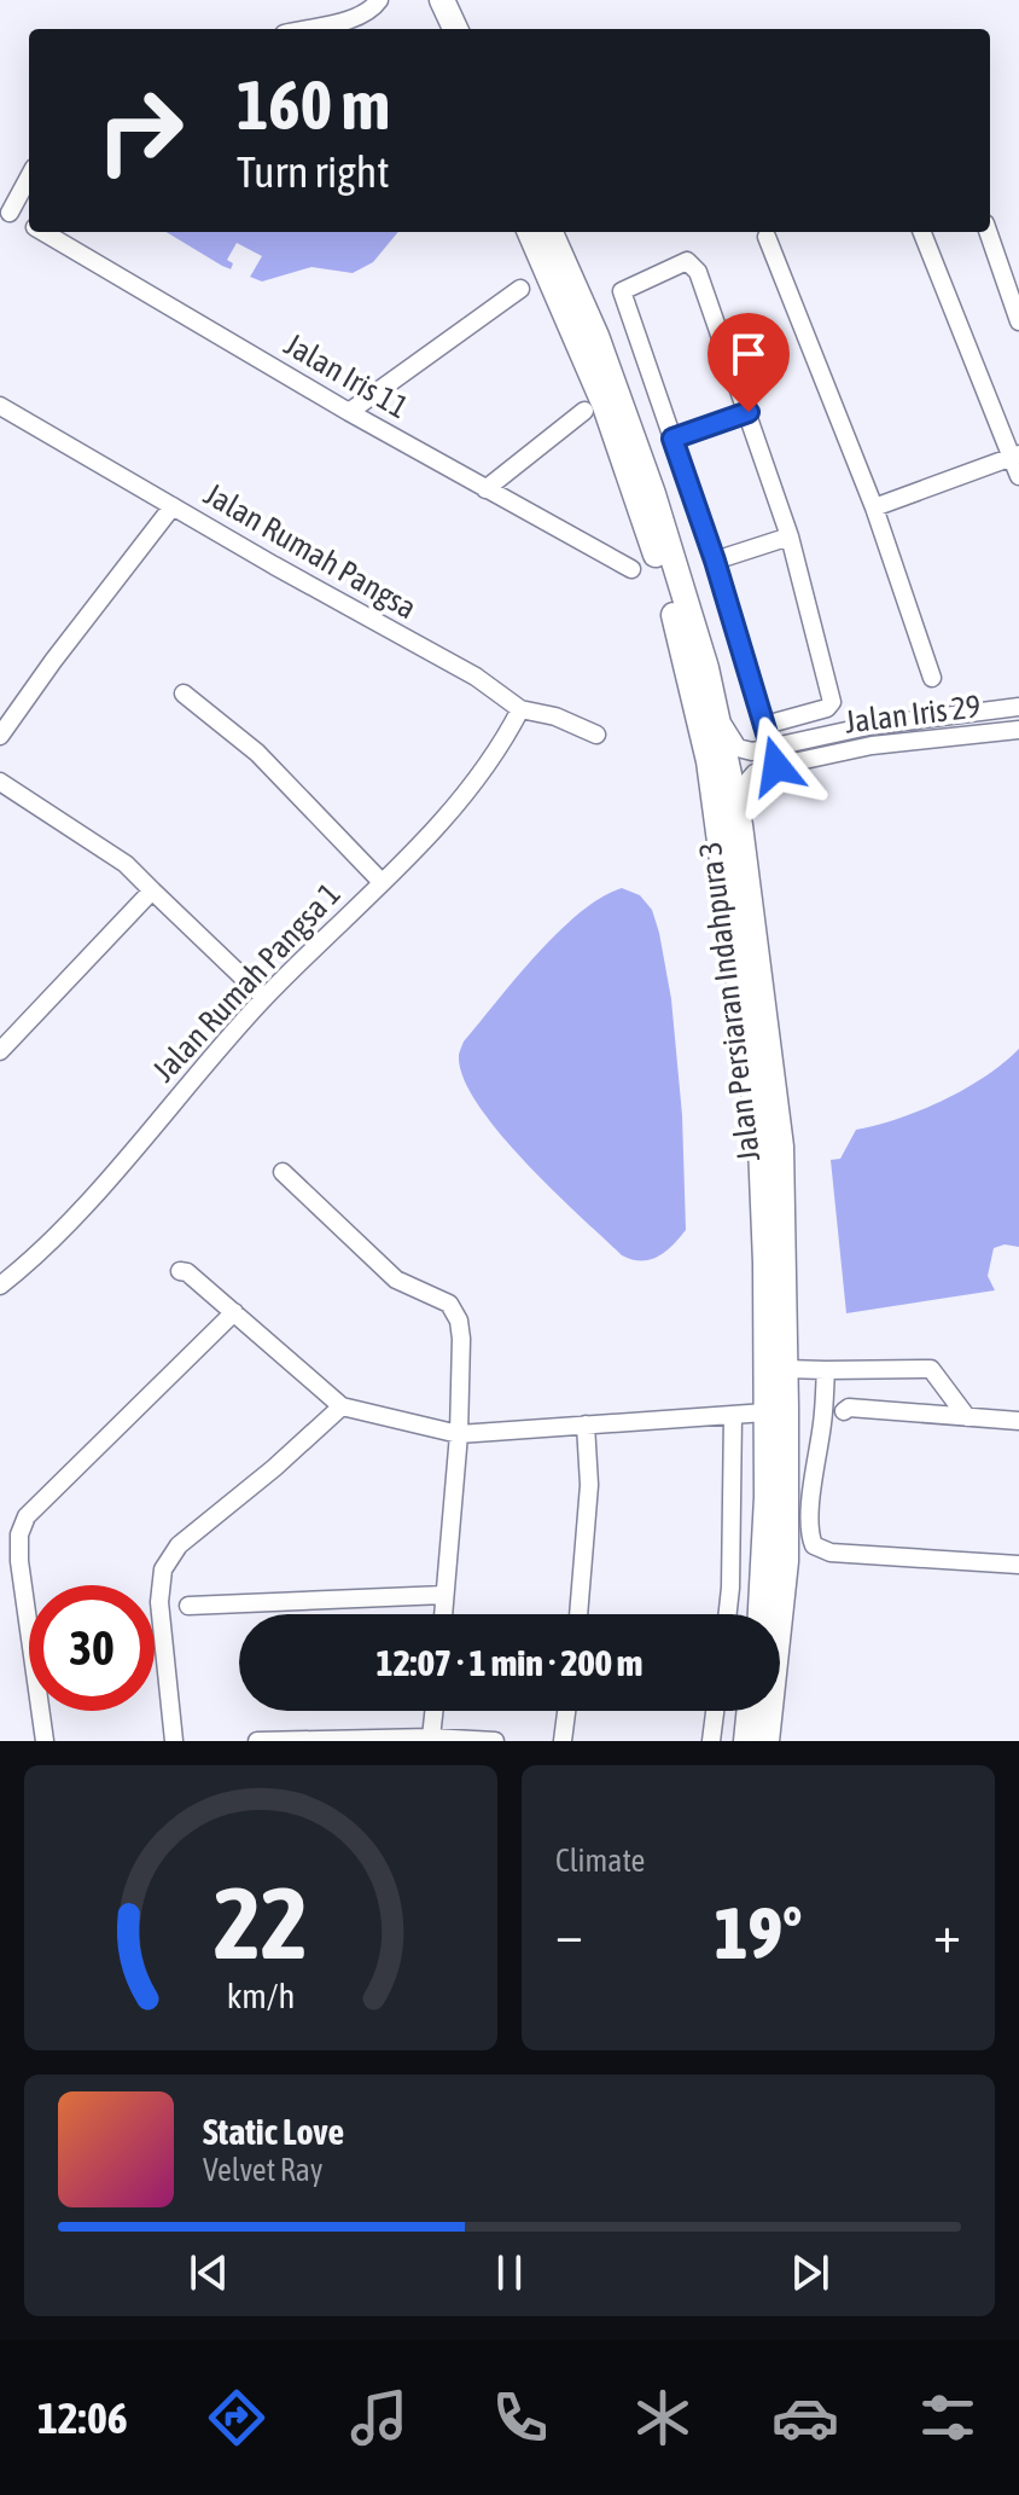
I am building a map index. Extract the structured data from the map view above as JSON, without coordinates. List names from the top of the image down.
{
  "streets": {
    "main road": ["Jalan Persiaran Indahpura 3"],
    "street": [
      "Jalan Iris 11",
      "Jalan Rumah Pangsa",
      "Jalan Iris 29",
      "Jalan Rumah Pangsa 1"
    ]
  },
  "crossings": [
    ["Jalan Rumah Pangsa", "Jalan Rumah Pangsa 1"],
    ["Jalan Iris 29", "Jalan Persiaran Indahpura 3"]
  ],
  "page": {
    "turn": ["160 m", "Turn right"],
    "limit": "30",
    "trip": "12:07 · 1 min · 200 m",
    "tile": "Climate",
    "heat": ["−", "19°", "+"],
    "song": ["Static Love", "Velvet Ray"],
    "tabs": "12:06",
    "gauge": ["22", "km/h"]
  }
}
